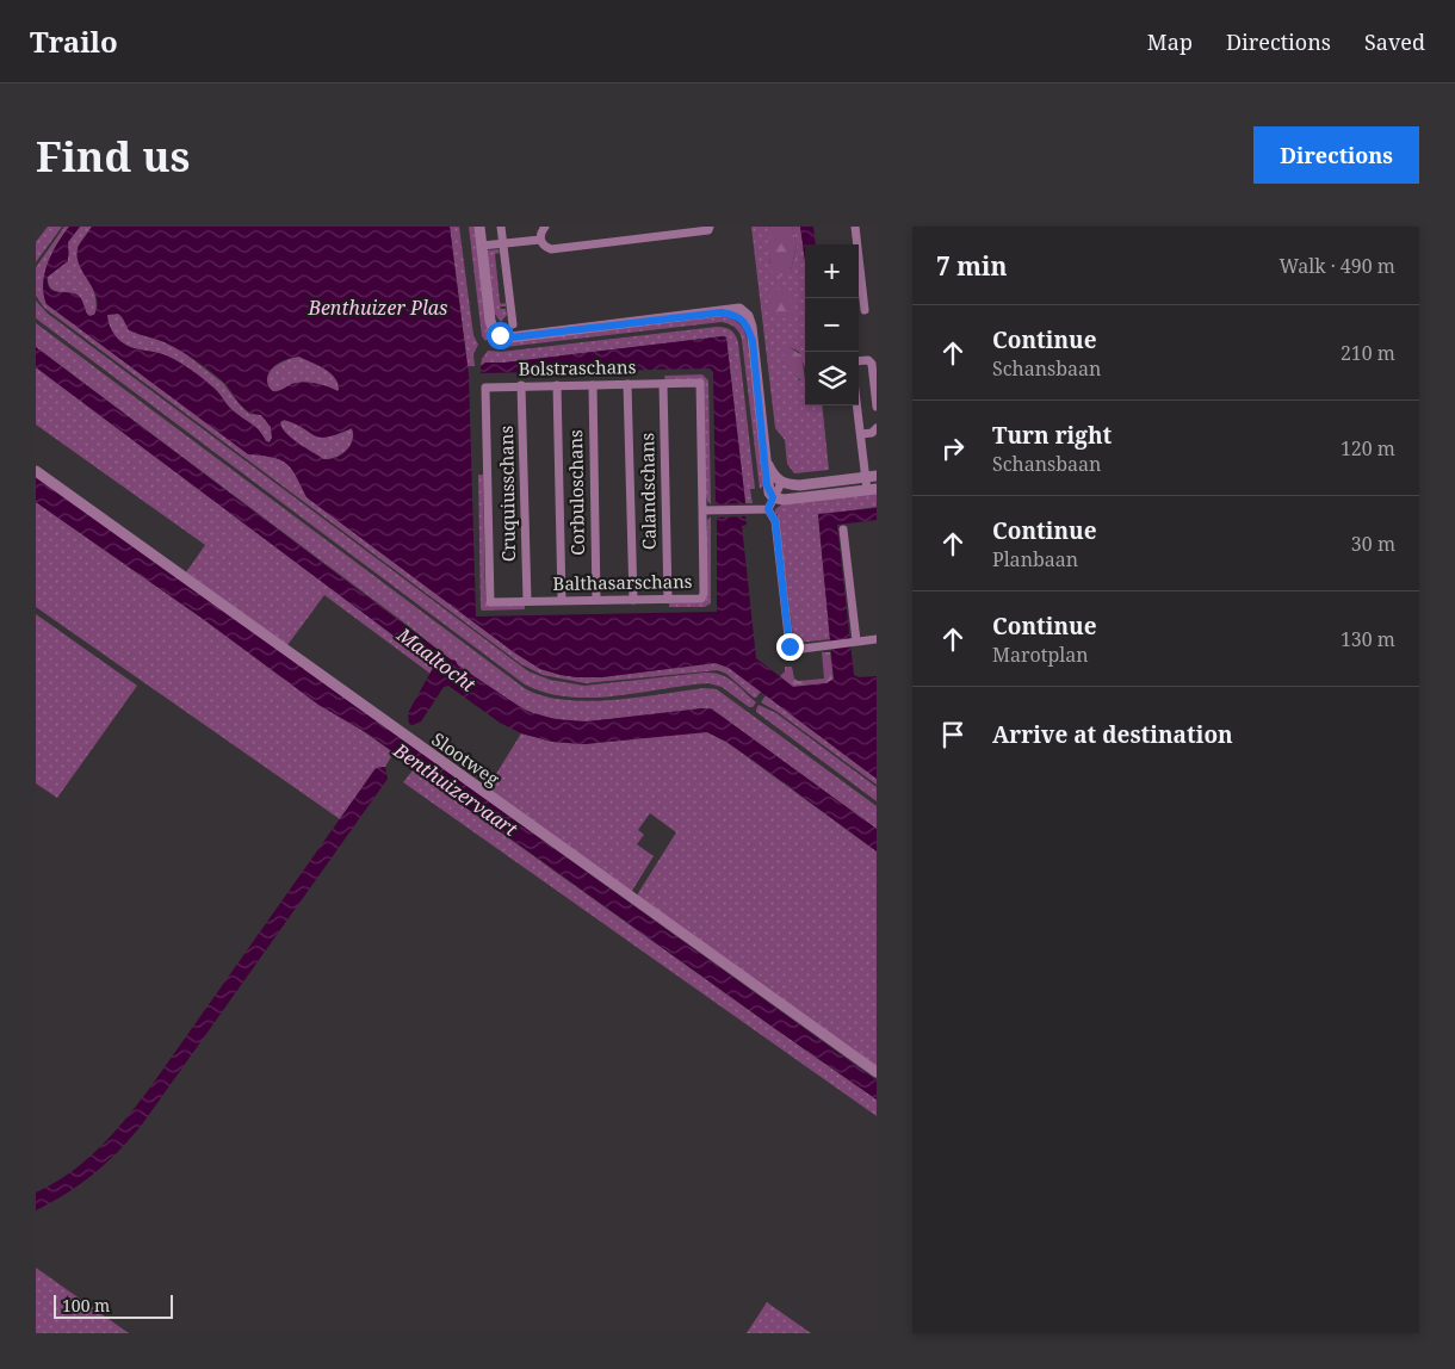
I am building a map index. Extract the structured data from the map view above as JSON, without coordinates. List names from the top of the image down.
{
  "streets": {
    "street": [
      "Bolstraschans",
      "Calandschans",
      "Corbuloschans",
      "Cruquiusschans",
      "Balthasarschans",
      "Slootweg"
    ]
  },
  "crossings": [
    ["Bolstraschans", "Calandschans"],
    ["Bolstraschans", "Corbuloschans"],
    ["Bolstraschans", "Cruquiusschans"],
    ["Bolstraschans", "Balthasarschans"],
    ["Calandschans", "Balthasarschans"],
    ["Corbuloschans", "Balthasarschans"],
    ["Cruquiusschans", "Balthasarschans"]
  ],
  "water": ["Benthuizer Plas", "Maaltocht", "Benthuizervaart"],
  "scale_bar": "100 m",
  "page": {
    "header": "Trailo",
    "nav": ["Map", "Directions", "Saved"],
    "buttons": "Directions",
    "title": "Find us",
    "heading": ["7 min", "Walk · 490 m"],
    "map_buttons": ["+", "−"],
    "list": [
      ["Continue", "Schansbaan", "210 m"],
      ["Turn right", "Schansbaan", "120 m"],
      ["Continue", "Planbaan", "30 m"],
      ["Continue", "Marotplan", "130 m"],
      "Arrive at destination"
    ],
    "scale": "100 m"
  }
}
